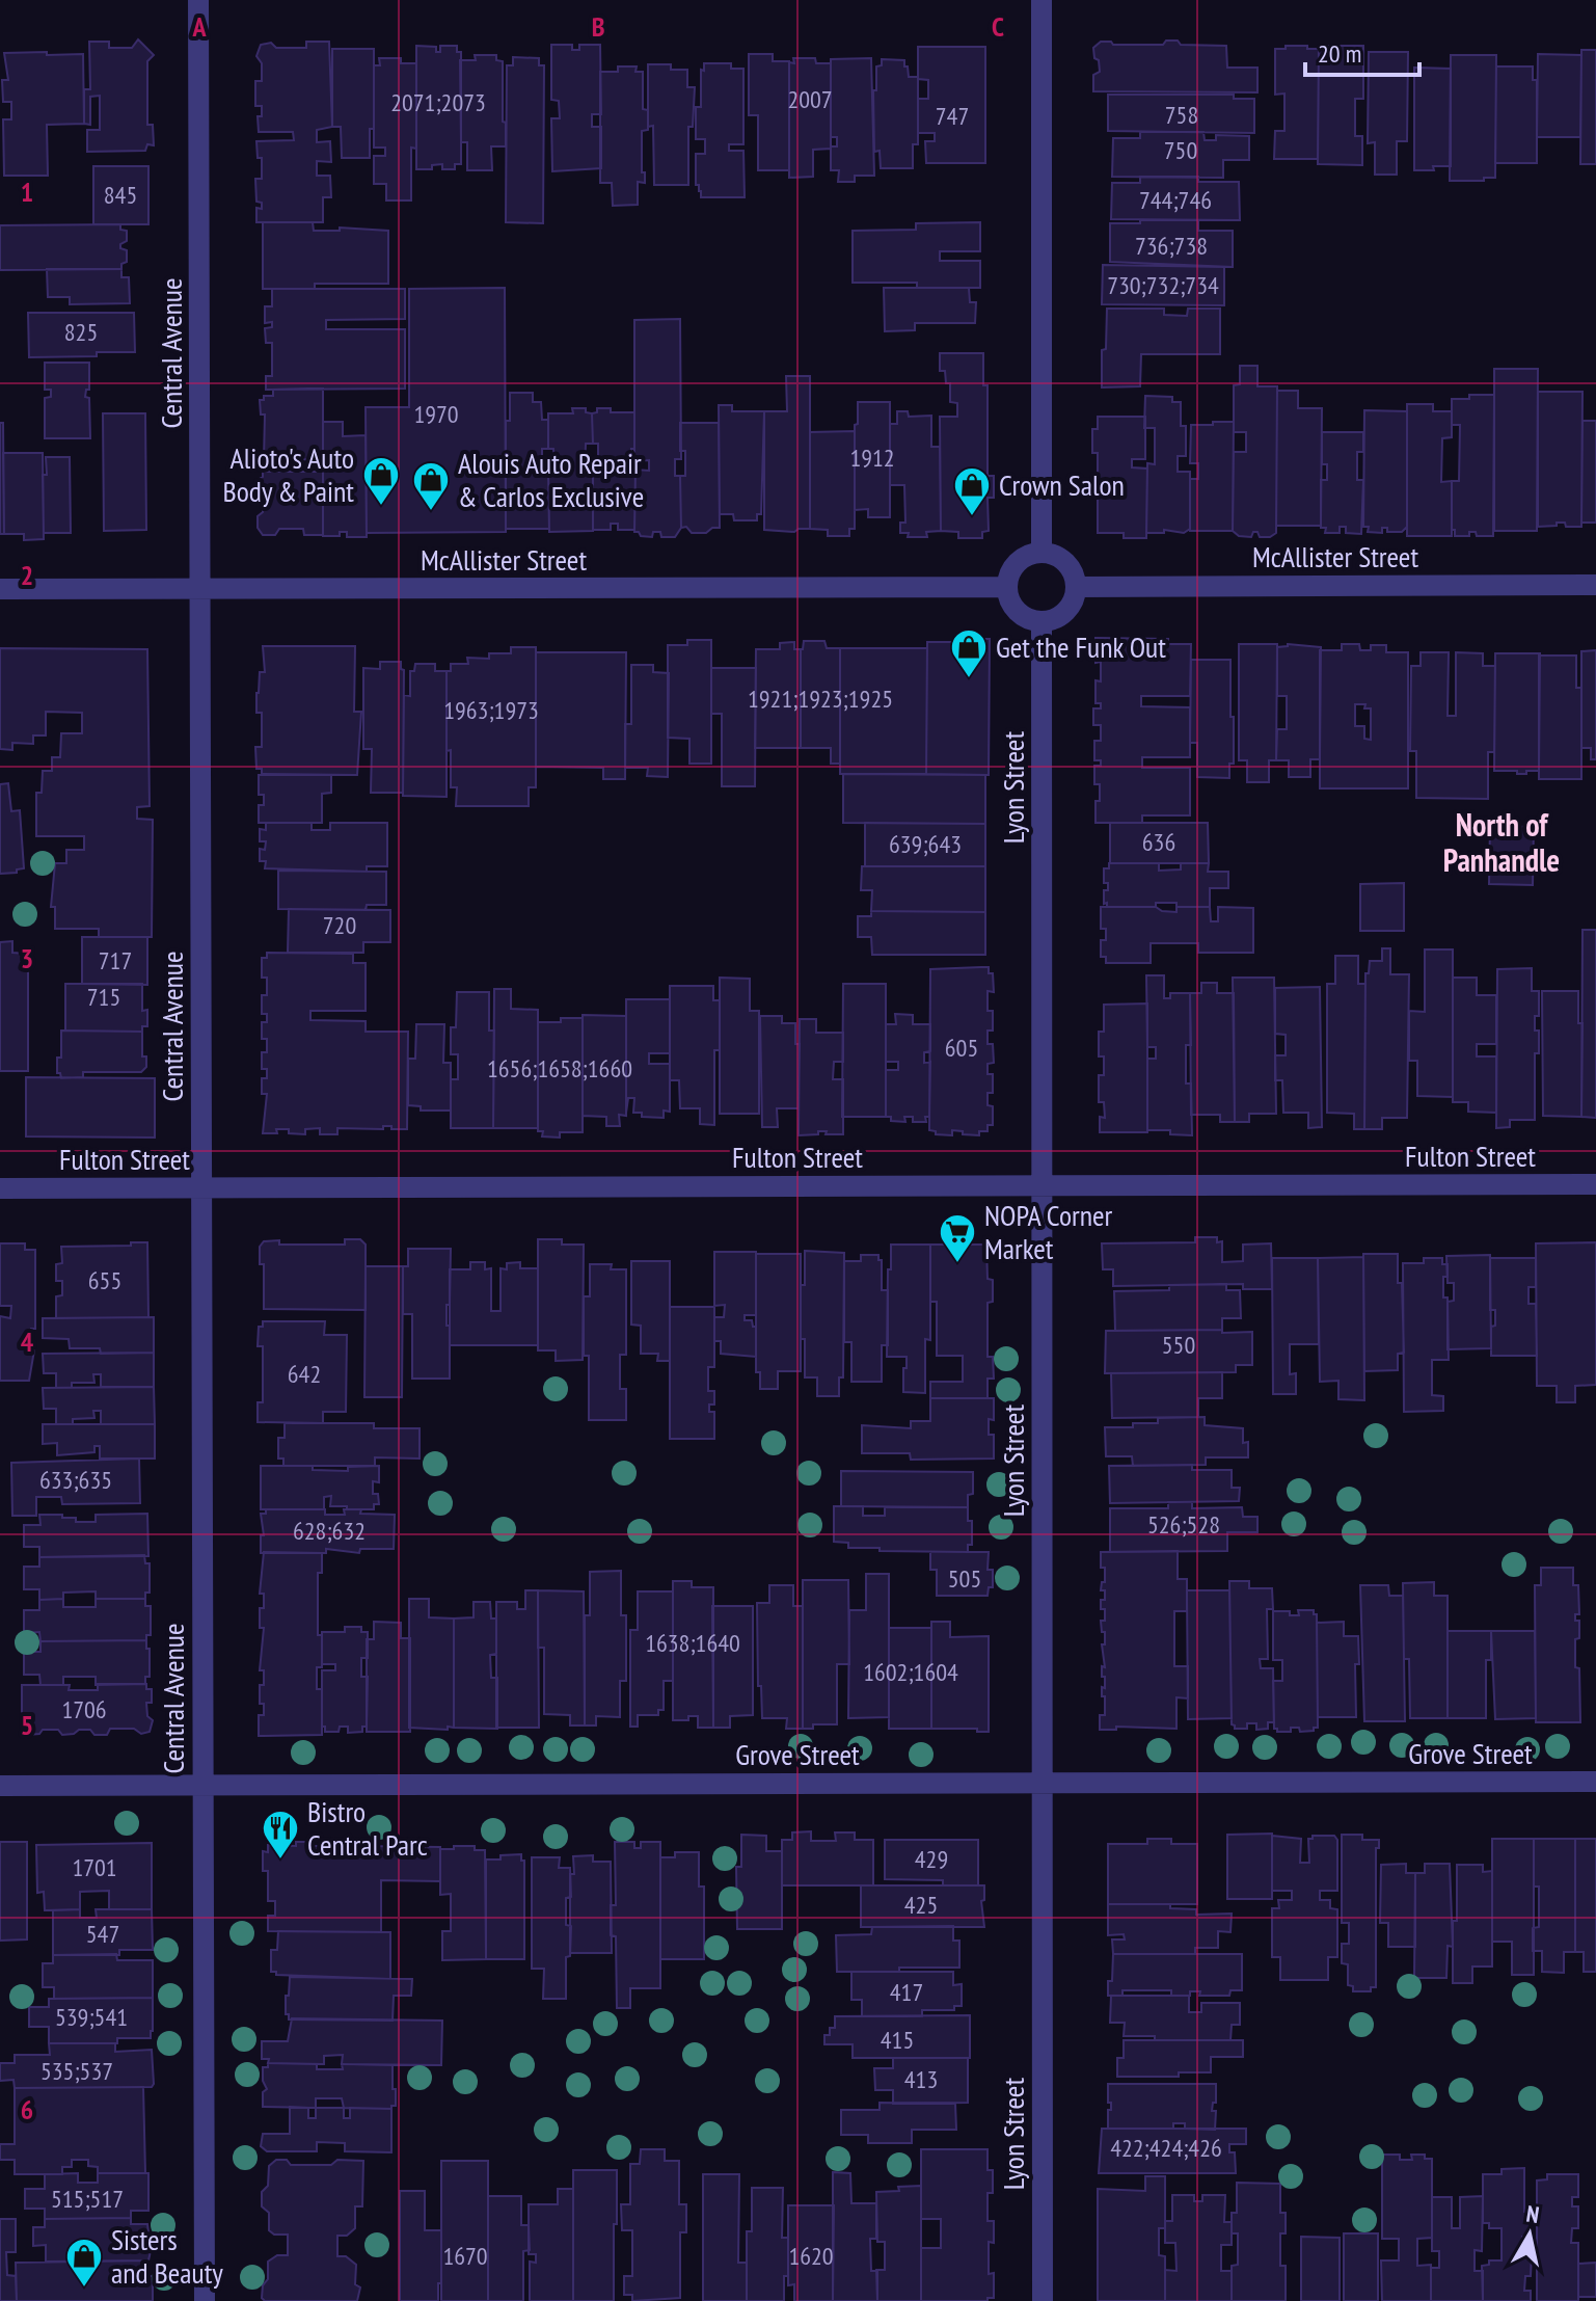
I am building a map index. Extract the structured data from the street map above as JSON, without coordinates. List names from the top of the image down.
{
  "streets": {
    "street": [
      "Central Avenue",
      "McAllister Street",
      "Lyon Street",
      "Fulton Street",
      "Grove Street"
    ]
  },
  "crossings": [
    ["Central Avenue", "McAllister Street"],
    ["Central Avenue", "Fulton Street"],
    ["Central Avenue", "Grove Street"],
    ["McAllister Street", "Lyon Street"],
    ["Lyon Street", "Fulton Street"],
    ["Lyon Street", "Grove Street"]
  ],
  "districts": ["North of Panhandle"],
  "places": {
    "shop": [
      "Alioto's Auto Body & Paint",
      "Alouis Auto Repair & Carlos Exclusive",
      "Crown Salon",
      "Get the Funk Out",
      "Sisters and Beauty"
    ],
    "supermarket": ["NOPA Corner Market"],
    "restaurant": ["Bistro Central Parc"]
  },
  "house_numbers": [
    "2007",
    "2071;2073",
    "758",
    "747",
    "750",
    "845",
    "744;746",
    "736;738",
    "730;732;734",
    "825",
    "1970",
    "1912",
    "1921;1923;1925",
    "1963;1973",
    "636",
    "639;643",
    "720",
    "717",
    "715",
    "605",
    "1656;1658;1660",
    "655",
    "550",
    "642",
    "633;635",
    "526;528",
    "628;632",
    "505",
    "1638;1640",
    "1602;1604",
    "1706",
    "429",
    "1701",
    "425",
    "547",
    "417",
    "539;541",
    "415",
    "535;537",
    "413",
    "422;424;426",
    "515;517",
    "1670",
    "1620"
  ],
  "scale_bar": "20 m",
  "north": "top",
  "grid": {
    "columns": ["A", "B", "C"],
    "rows": [
      "1",
      "2",
      "3",
      "4",
      "5",
      "6"
    ]
  }
}
